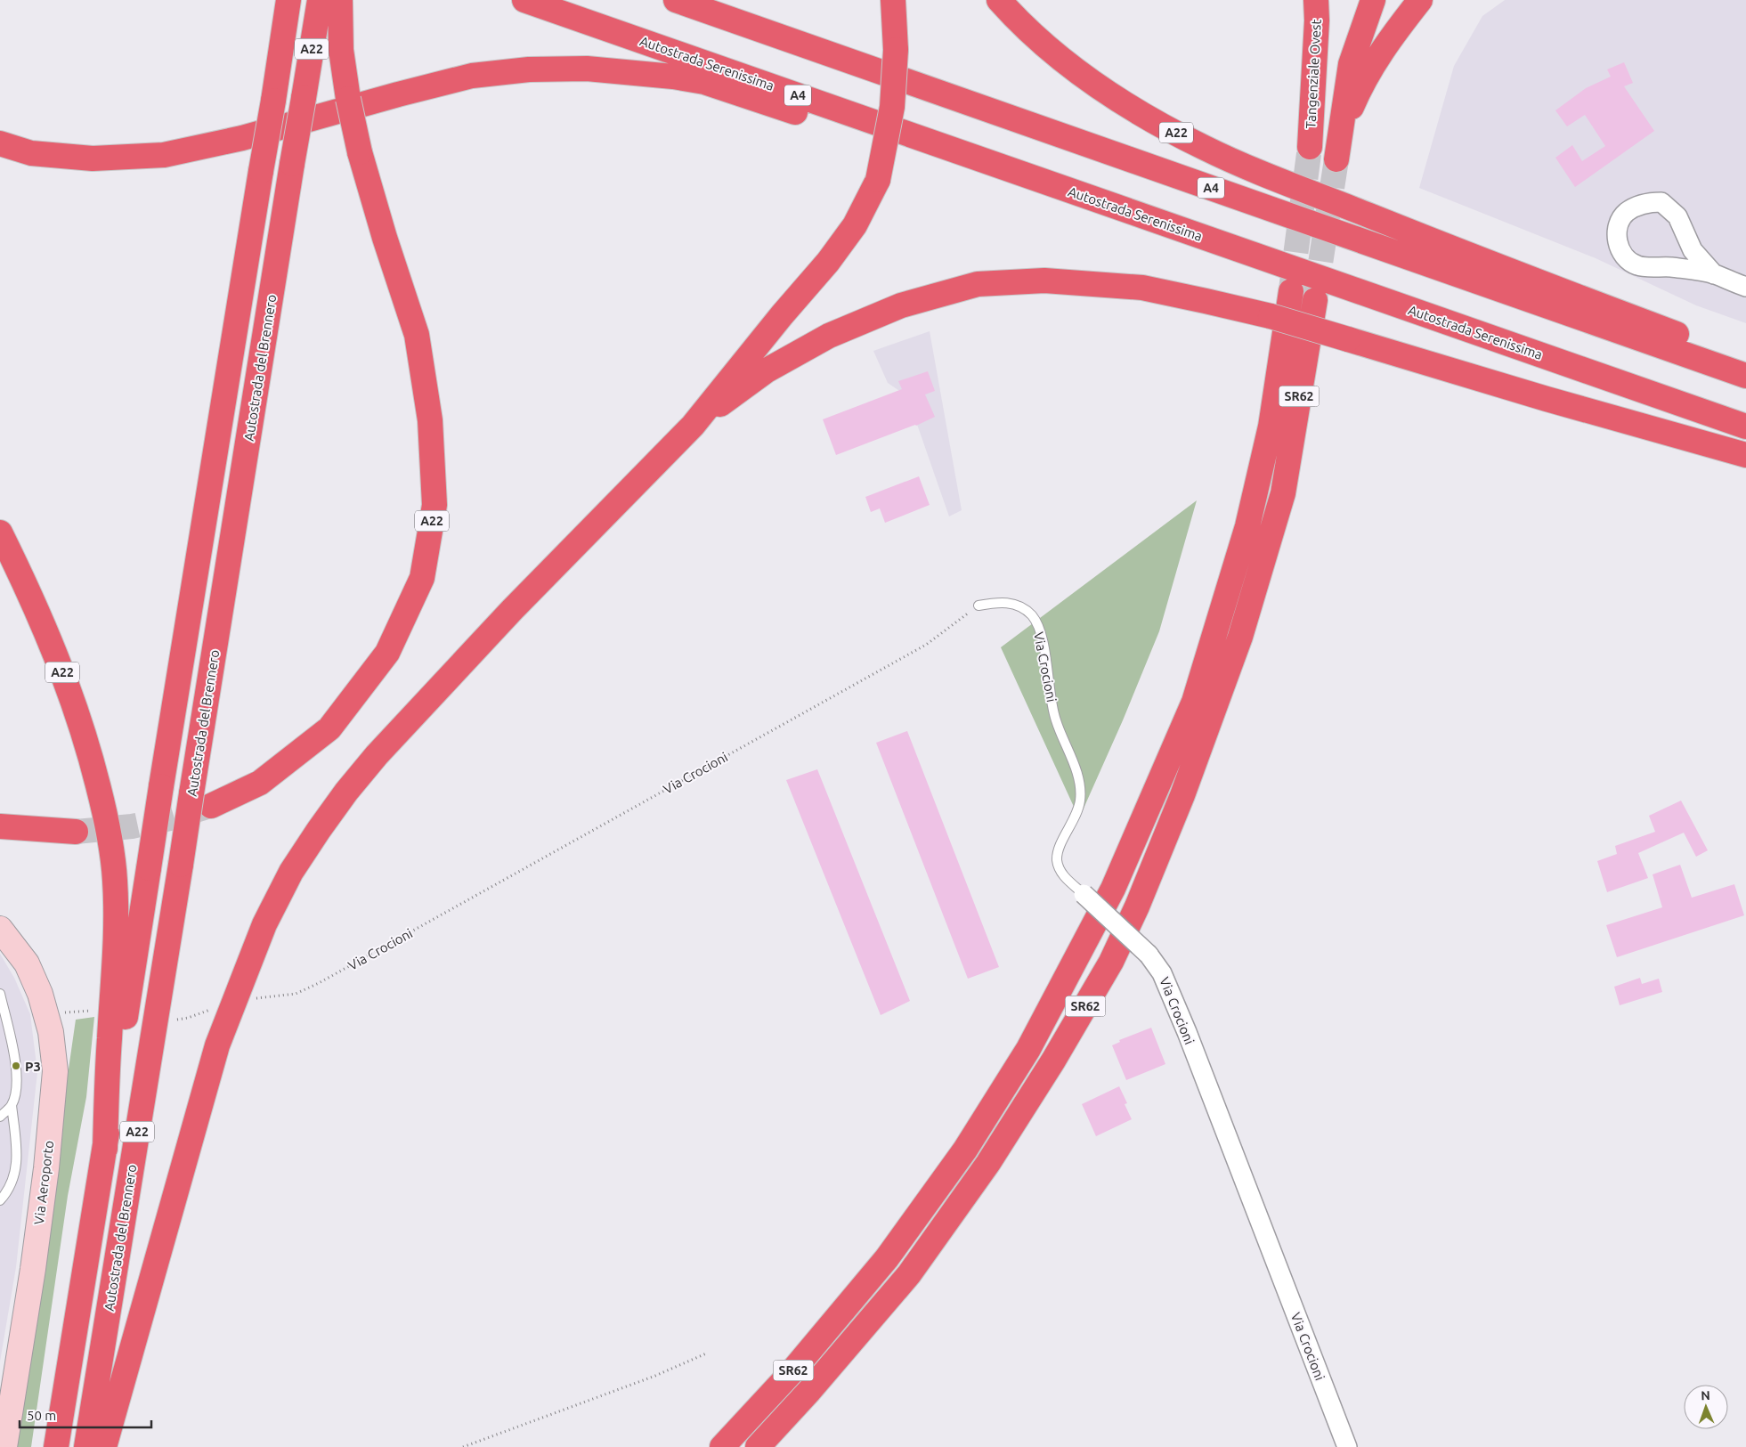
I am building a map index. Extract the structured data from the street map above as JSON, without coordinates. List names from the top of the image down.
{
  "streets": {
    "highway": [
      "A22",
      "Autostrada Serenissima",
      "Tangenziale Ovest",
      "A4",
      "Autostrada del Brennero",
      "SR62"
    ],
    "street": ["Via Crocioni", "Via Aeroporto"]
  },
  "crossings": [
    ["A22", "Autostrada del Brennero"]
  ],
  "places": ["P3"],
  "scale_bar": "50 m",
  "north": "top"
}
